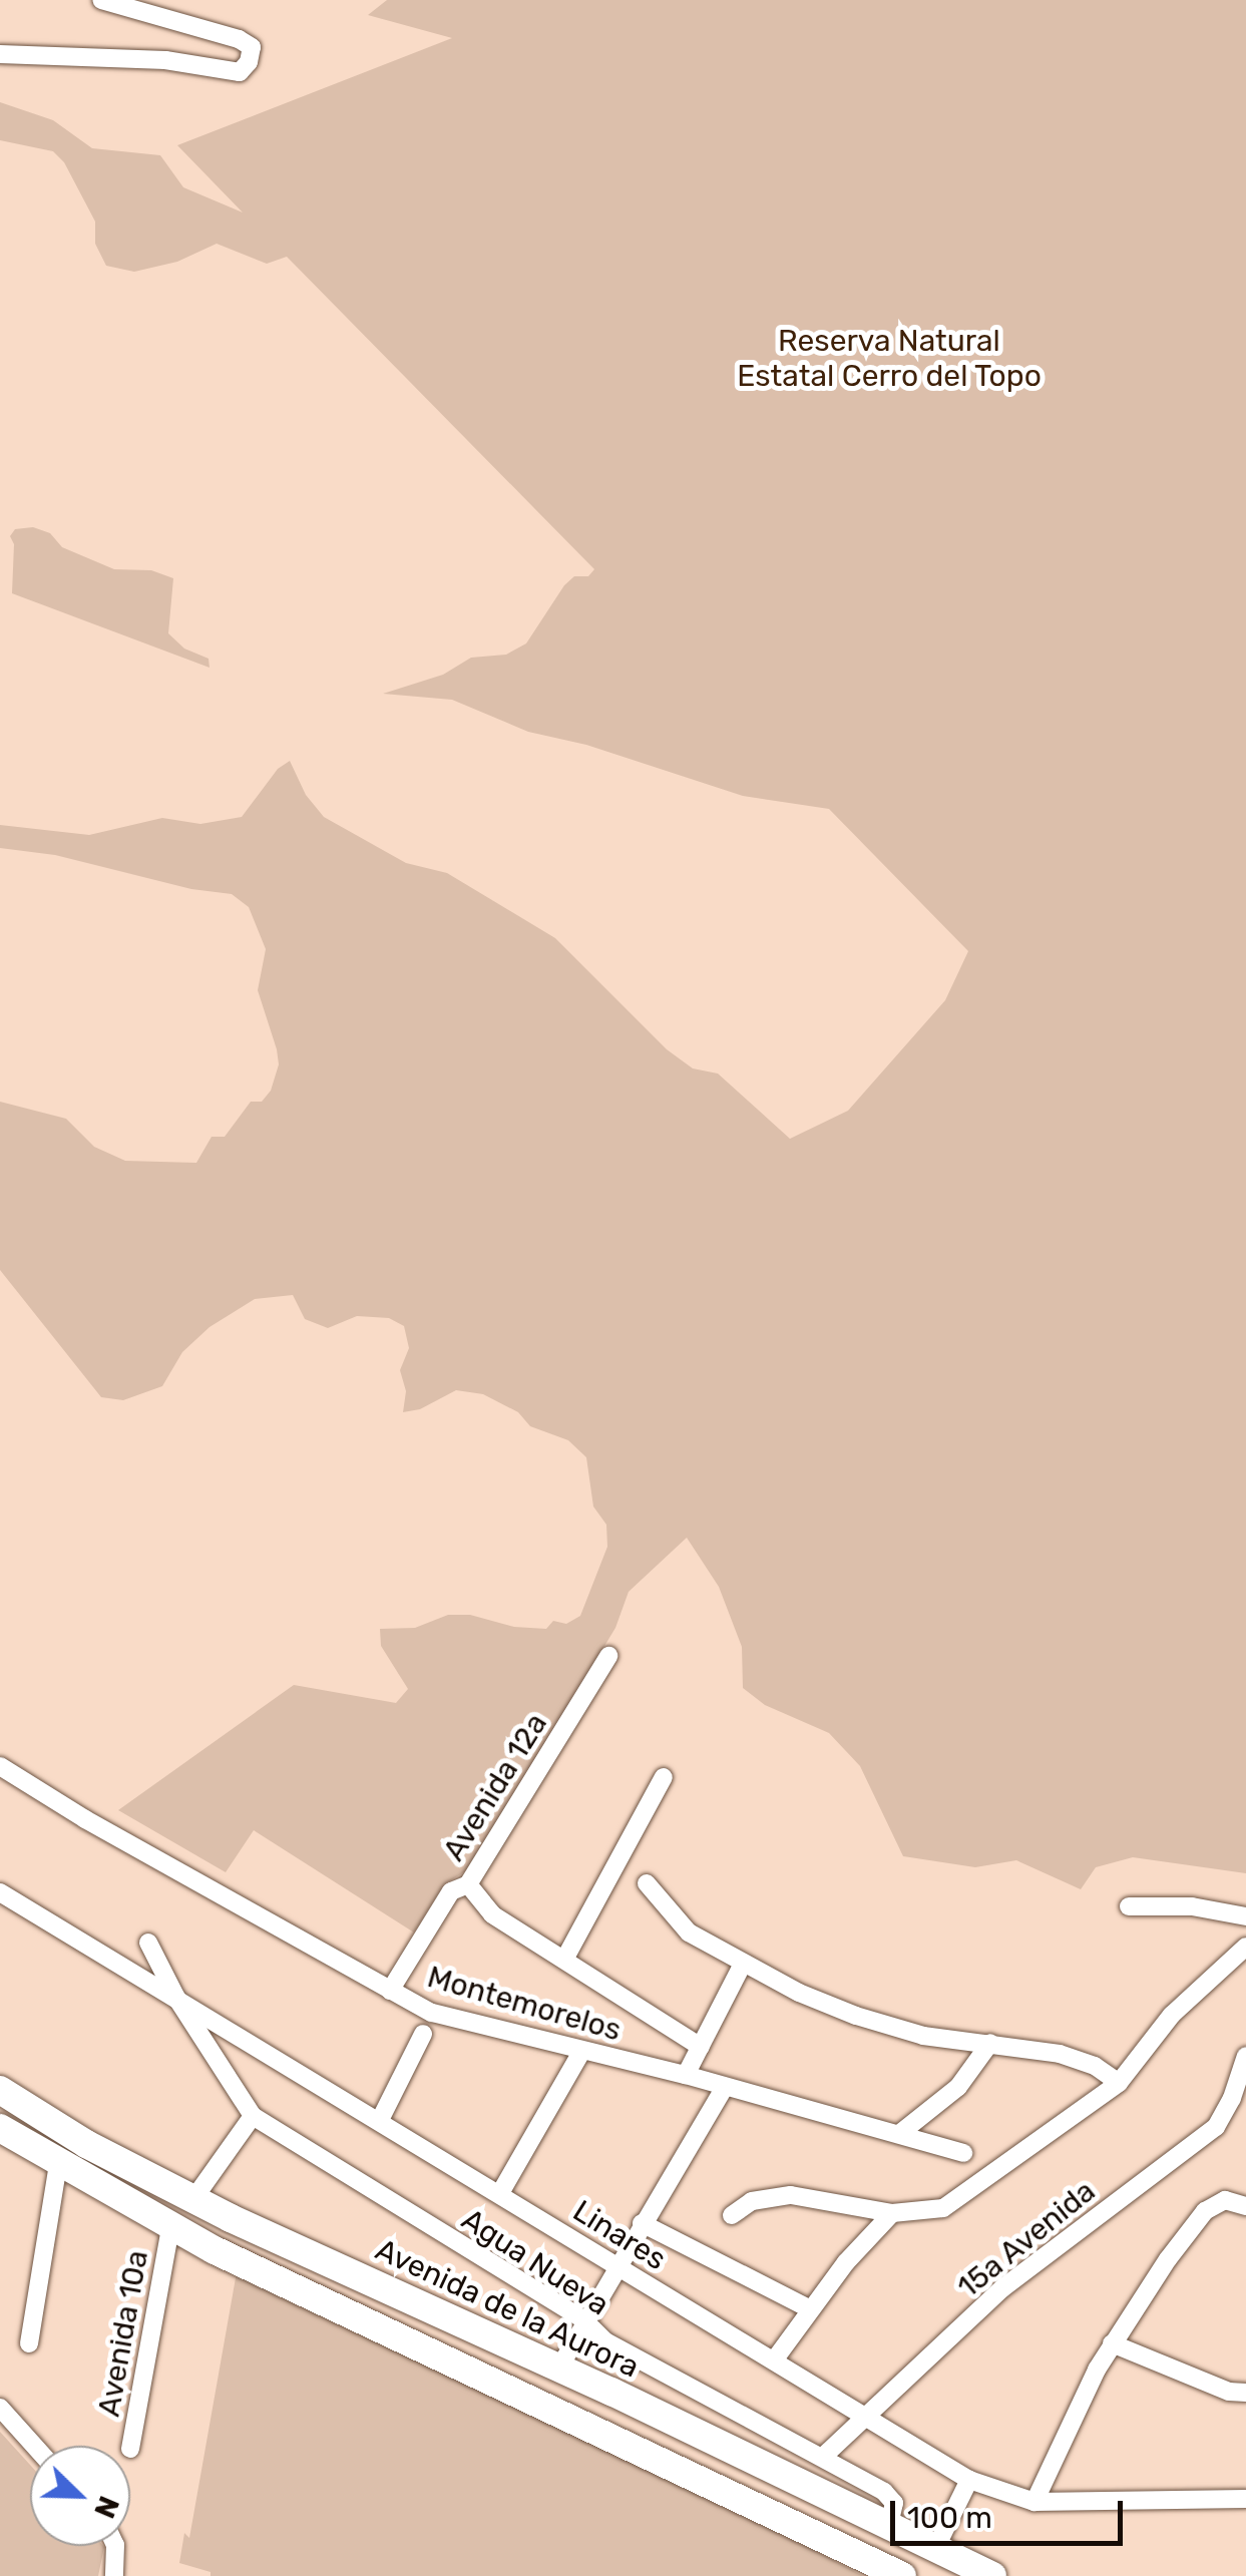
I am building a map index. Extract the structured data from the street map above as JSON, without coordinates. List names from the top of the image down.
{
  "streets": {
    "main road": ["Avenida de la Aurora"],
    "street": [
      "Avenida 12a",
      "Montemorelos",
      "Linares",
      "15a Avenida",
      "Agua Nueva",
      "Avenida 10a"
    ]
  },
  "crossings": [
    ["Avenida 12a", "Montemorelos"],
    ["Linares", "15a Avenida"],
    ["Linares", "Agua Nueva"],
    ["15a Avenida", "Agua Nueva"],
    ["Agua Nueva", "Avenida de la Aurora"]
  ],
  "parks": ["Reserva Natural Estatal Cerro del Topo"],
  "scale_bar": "100 m",
  "north": "bottom right"
}
